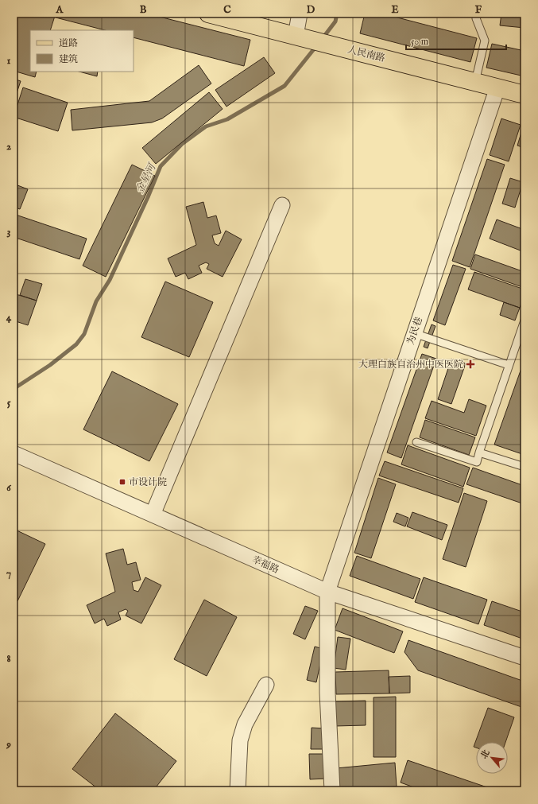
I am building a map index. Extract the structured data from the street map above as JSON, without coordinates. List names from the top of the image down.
{
  "streets": {
    "main road": ["人民南路"],
    "street": ["为民巷", "幸福路"]
  },
  "crossings": [
    ["人民南路", "为民巷"],
    ["为民巷", "幸福路"]
  ],
  "water": ["金星河"],
  "places": {
    "health": ["大理白族自治州中医医院"],
    "transit": ["市设计院"]
  },
  "legend": ["道路", "建筑"],
  "scale_bar": "50 m",
  "north": "top left",
  "grid": {
    "columns": [
      "A",
      "B",
      "C",
      "D",
      "E",
      "F"
    ],
    "rows": [
      "1",
      "2",
      "3",
      "4",
      "5",
      "6",
      "7",
      "8",
      "9"
    ]
  }
}
